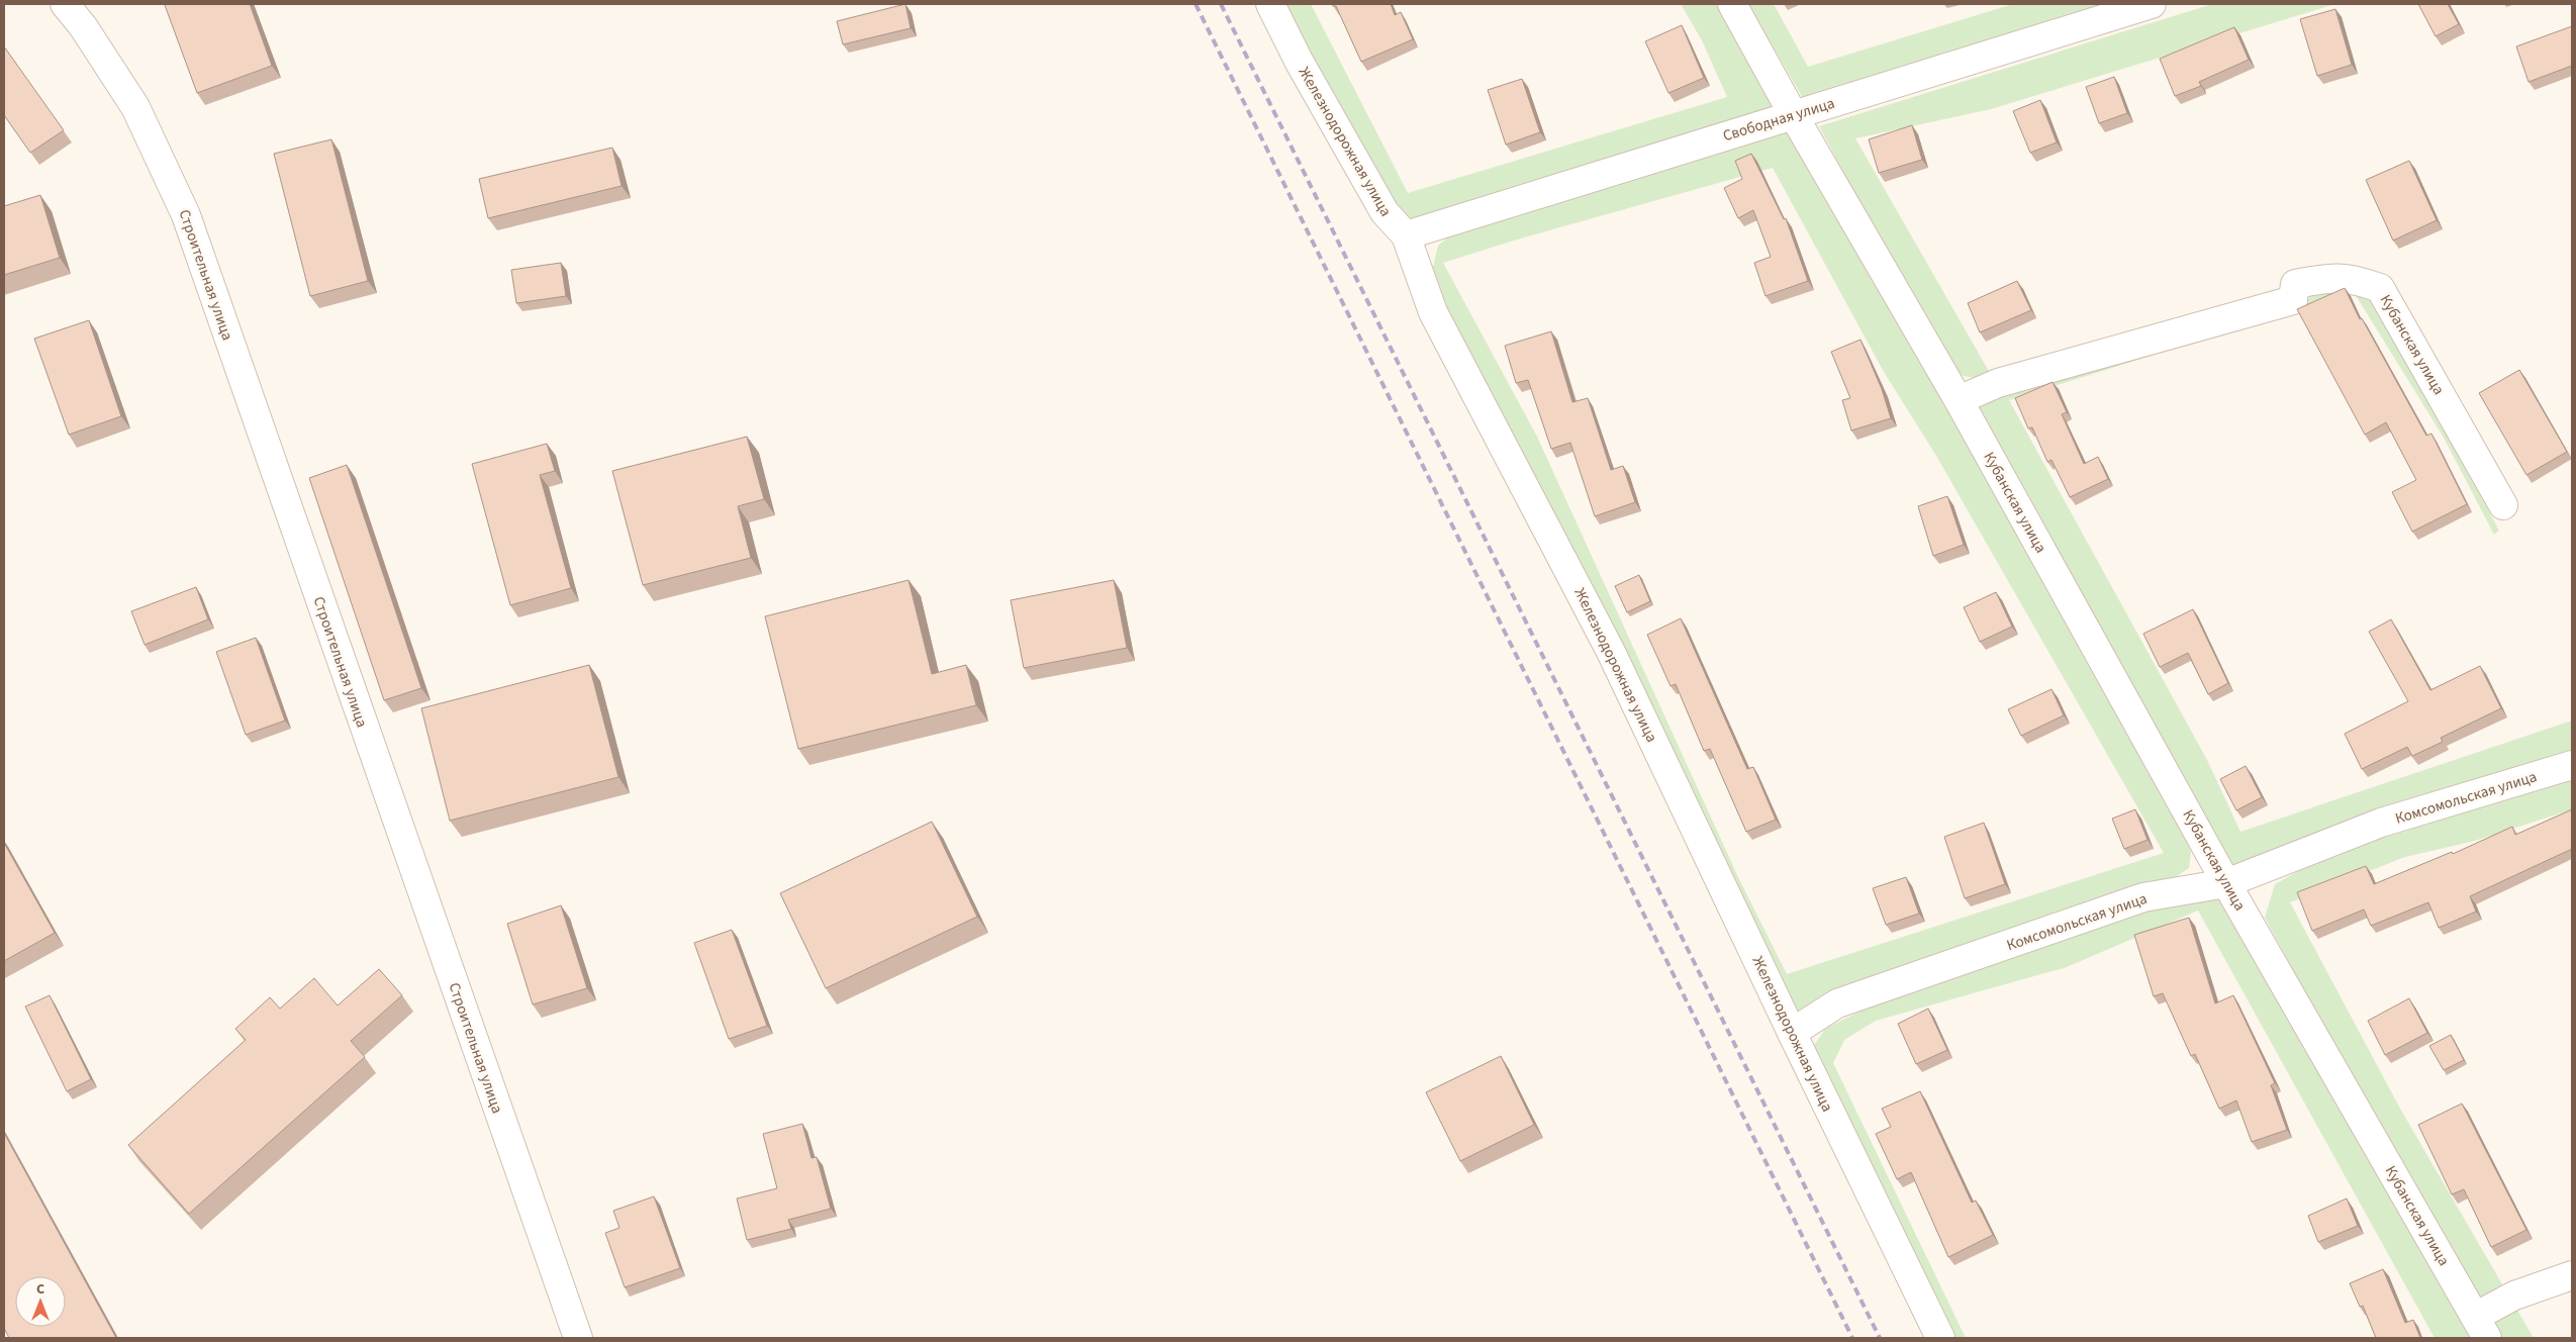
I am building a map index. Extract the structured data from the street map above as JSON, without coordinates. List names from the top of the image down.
{
  "streets": {
    "street": [
      "Свободная улица",
      "Железнодорожная улица",
      "Строительная улица",
      "Кубанская улица",
      "Комсомольская улица"
    ]
  },
  "crossings": [
    ["Свободная улица", "Железнодорожная улица"],
    ["Свободная улица", "Кубанская улица"],
    ["Железнодорожная улица", "Комсомольская улица"],
    ["Кубанская улица", "Комсомольская улица"]
  ],
  "north": "top"
}
